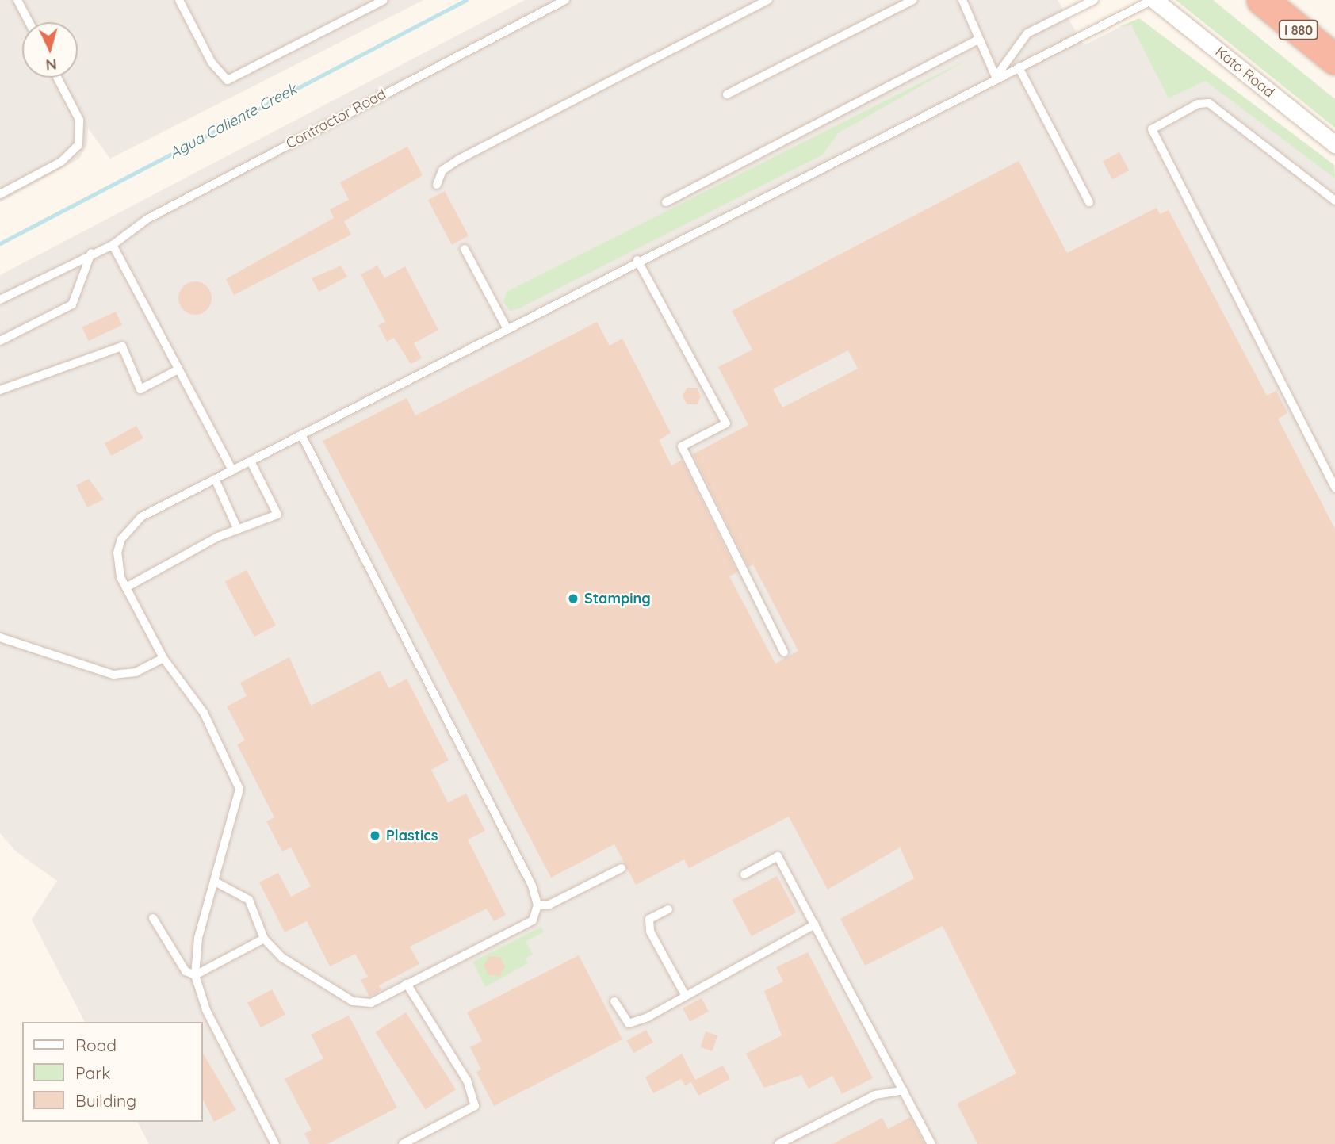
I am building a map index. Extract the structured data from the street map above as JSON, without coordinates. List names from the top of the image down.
{
  "streets": {
    "highway": ["I 880"],
    "street": ["Kato Road"],
    "lane": ["Contractor Road"]
  },
  "water": ["Agua Caliente Creek"],
  "places": ["Stamping", "Plastics"],
  "legend": ["Road", "Park", "Building"],
  "north": "bottom"
}
